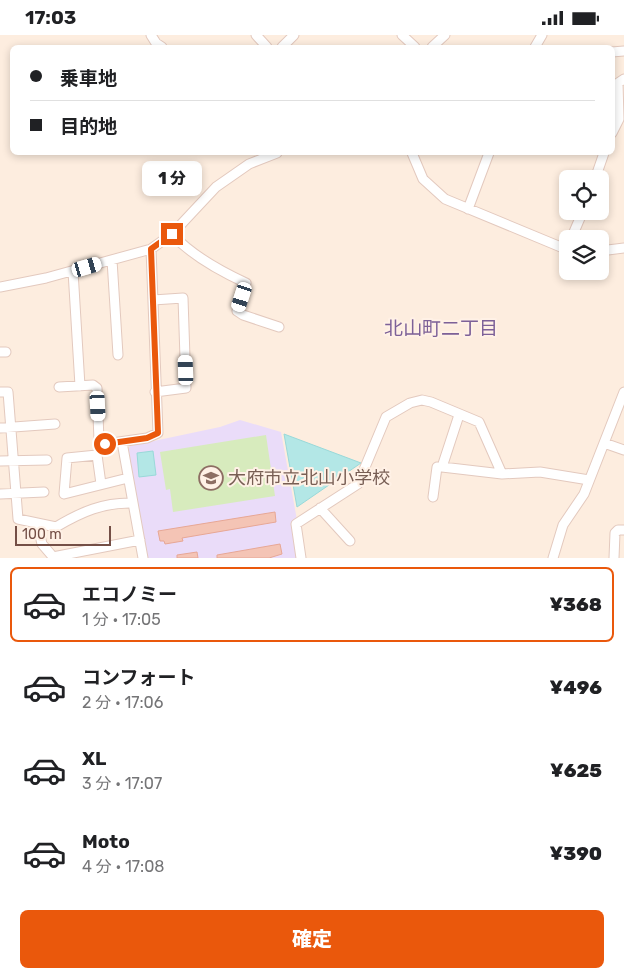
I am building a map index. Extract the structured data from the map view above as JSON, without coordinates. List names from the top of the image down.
{
  "districts": ["北山町二丁目"],
  "places": {
    "school or university": ["大府市立北山小学校"]
  },
  "scale_bar": "100 m",
  "page": {
    "status": "17:03",
    "banner": ["乗車地", "目的地"],
    "bubble": "1 分",
    "scale": "100 m",
    "list": [
      {
        "name": "エコノミー",
        "note": "1 分 · 17:05",
        "value": "¥368"
      },
      {
        "name": "コンフォート",
        "note": "2 分 · 17:06",
        "value": "¥496"
      },
      {
        "name": "XL",
        "note": "3 分 · 17:07",
        "value": "¥625"
      },
      {
        "name": "Moto",
        "note": "4 分 · 17:08",
        "value": "¥390"
      }
    ],
    "buttons": "確定"
  }
}
